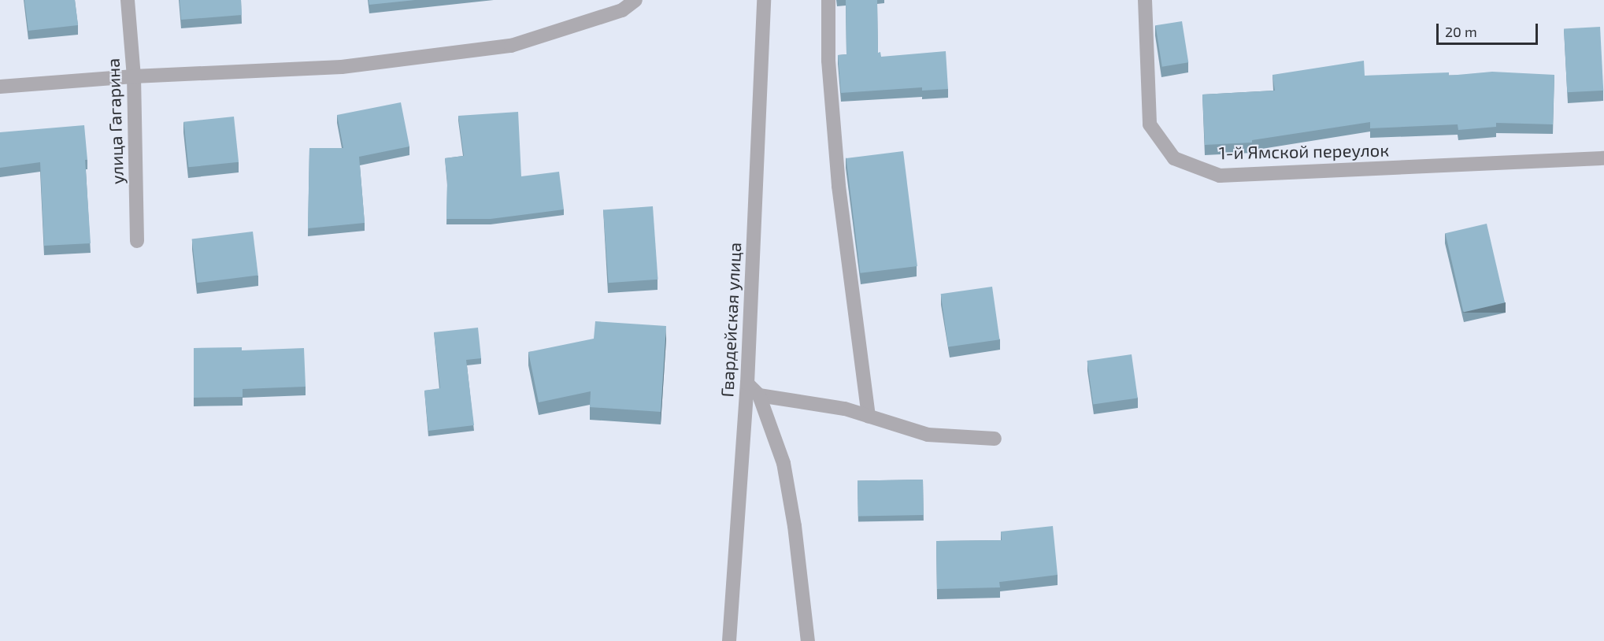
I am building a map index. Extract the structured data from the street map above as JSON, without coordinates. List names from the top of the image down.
{
  "streets": {
    "street": ["улица Гагарина", "1-й Ямской переулок", "Гвардейская улица"]
  },
  "scale_bar": "20 m"
}
